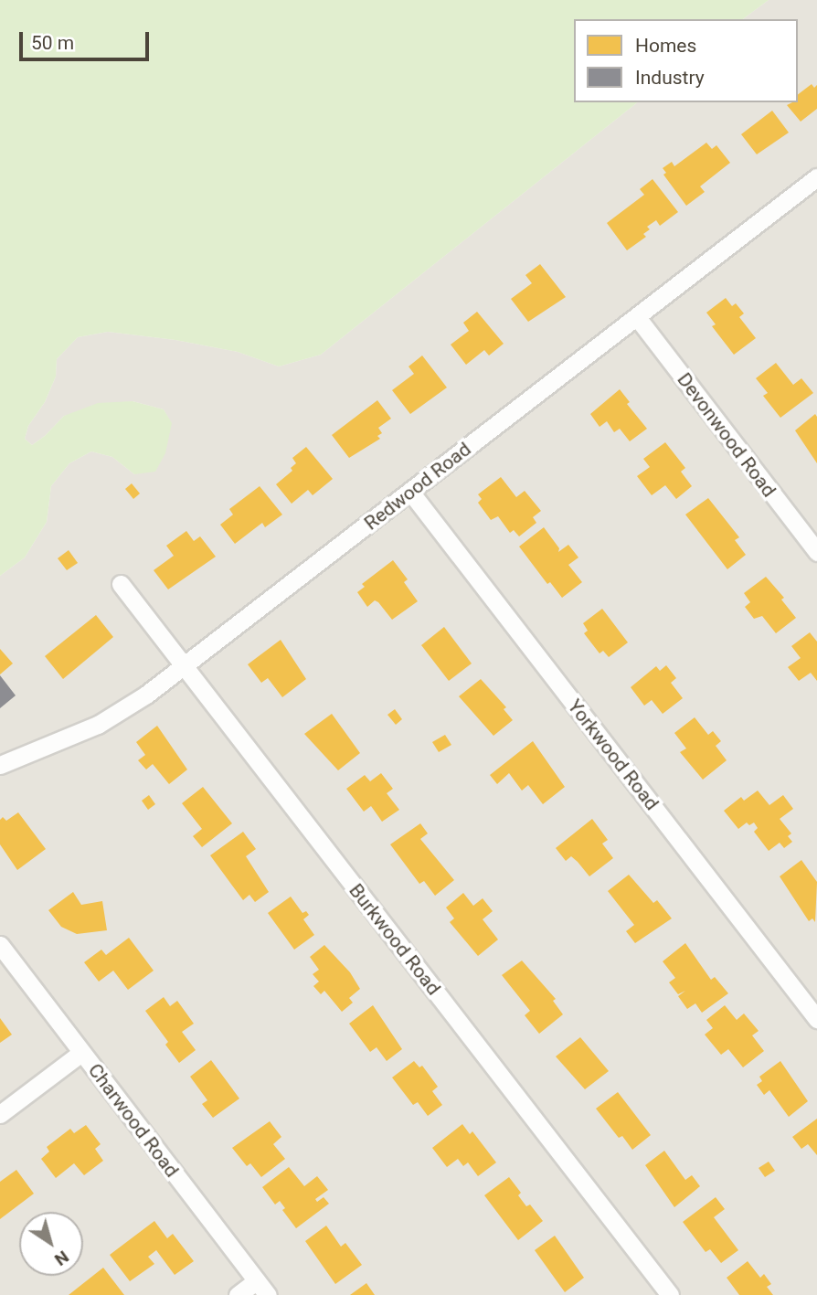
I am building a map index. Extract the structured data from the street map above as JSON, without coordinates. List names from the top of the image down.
{
  "streets": {
    "street": [
      "Devonwood Road",
      "Redwood Road",
      "Yorkwood Road",
      "Burkwood Road",
      "Charwood Road"
    ]
  },
  "crossings": [
    ["Devonwood Road", "Redwood Road"],
    ["Redwood Road", "Yorkwood Road"],
    ["Redwood Road", "Burkwood Road"]
  ],
  "legend": ["Homes", "Industry"],
  "scale_bar": "50 m",
  "north": "bottom right"
}
